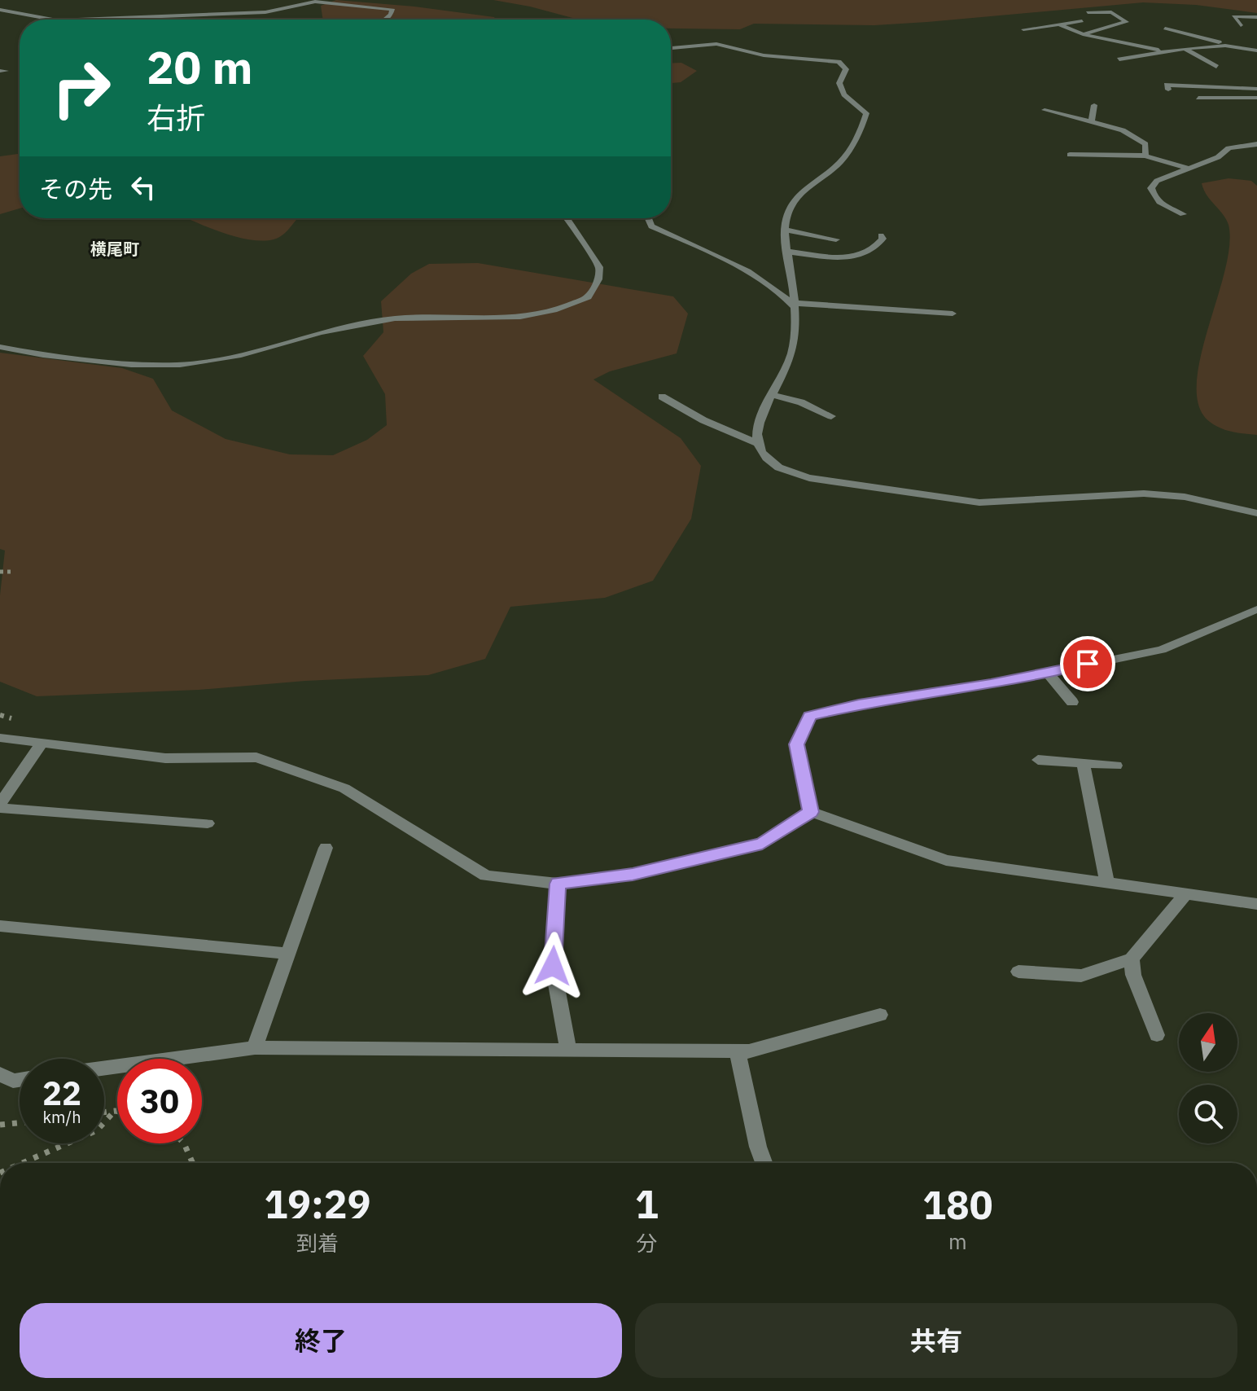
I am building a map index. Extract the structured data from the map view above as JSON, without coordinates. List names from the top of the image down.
{
  "districts": ["横尾町"],
  "north": "top",
  "page": {
    "turn": ["20 m", "右折"],
    "then": "その先",
    "speed": "22 km/h",
    "limit": "30",
    "eta": [
      "19:29",
      "到着",
      "1",
      "分",
      "180",
      "m"
    ],
    "buttons": ["終了", "共有"]
  }
}
